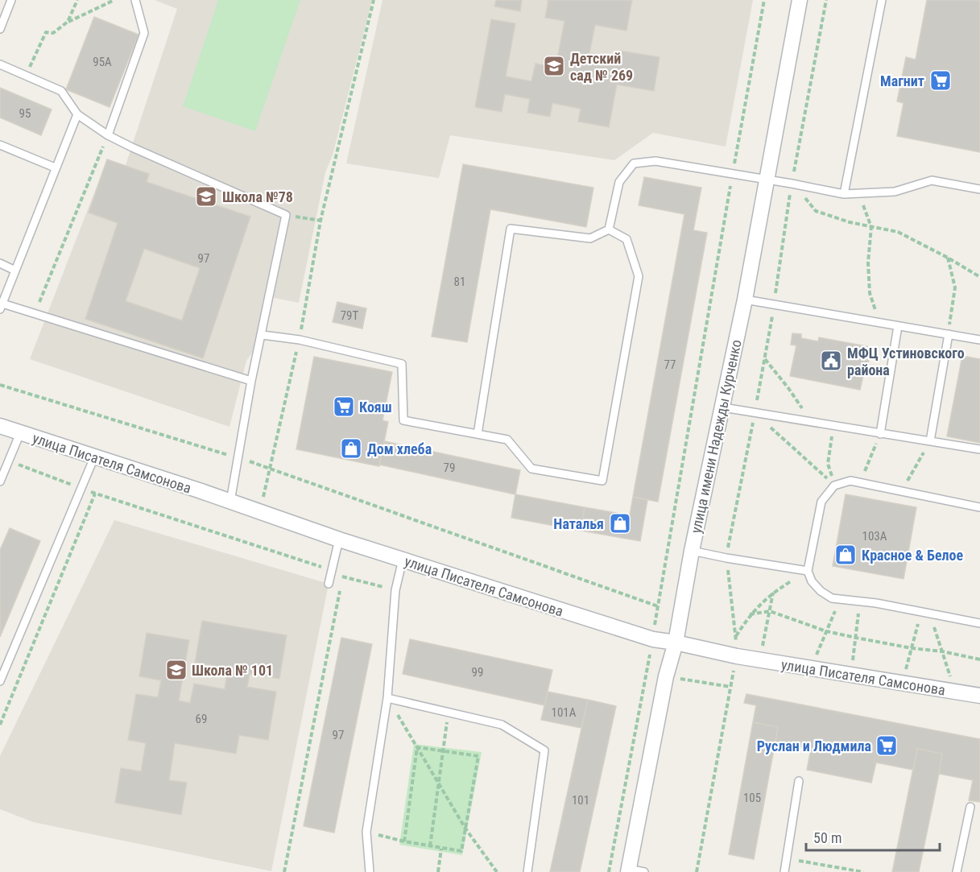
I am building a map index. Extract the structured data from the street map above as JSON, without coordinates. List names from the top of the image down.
{
  "streets": {
    "street": ["улица имени Надежды Курченко", "улица Писателя Самсонова"]
  },
  "crossings": [
    ["улица имени Надежды Курченко", "улица Писателя Самсонова"]
  ],
  "places": {
    "school or university": ["Детский сад № 269", "Школа №78", "Школа № 101"],
    "supermarket": ["Магнит", "Кояш", "Руслан и Людмила"],
    "public building": ["МФЦ Устиновского района"],
    "shop": ["Дом хлеба", "Наталья", "Красное & Белое"]
  },
  "house_numbers": [
    "95А",
    "95",
    "97",
    "81",
    "79Т",
    "77",
    "79",
    "103А",
    "99",
    "101А",
    "69",
    "97",
    "105",
    "101"
  ],
  "scale_bar": "50 m"
}
